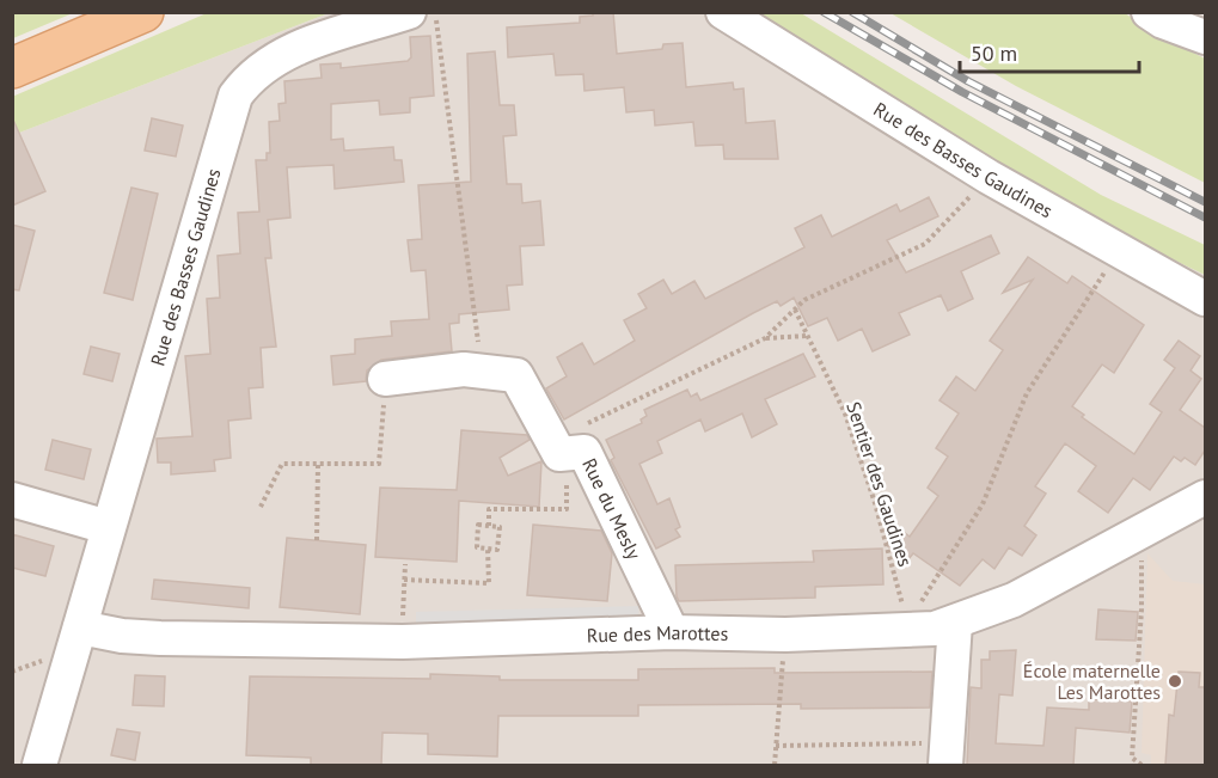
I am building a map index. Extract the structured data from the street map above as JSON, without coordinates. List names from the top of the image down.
{
  "streets": {
    "street": ["Rue des Basses Gaudines", "Rue du Mesly", "Rue des Marottes"],
    "path": ["Sentier des Gaudines"]
  },
  "crossings": [
    ["Rue des Basses Gaudines", "Rue des Marottes"],
    ["Sentier des Gaudines", "Rue des Marottes"],
    ["Rue du Mesly", "Rue des Marottes"]
  ],
  "places": ["École maternelle Les Marottes"],
  "scale_bar": "50 m"
}
